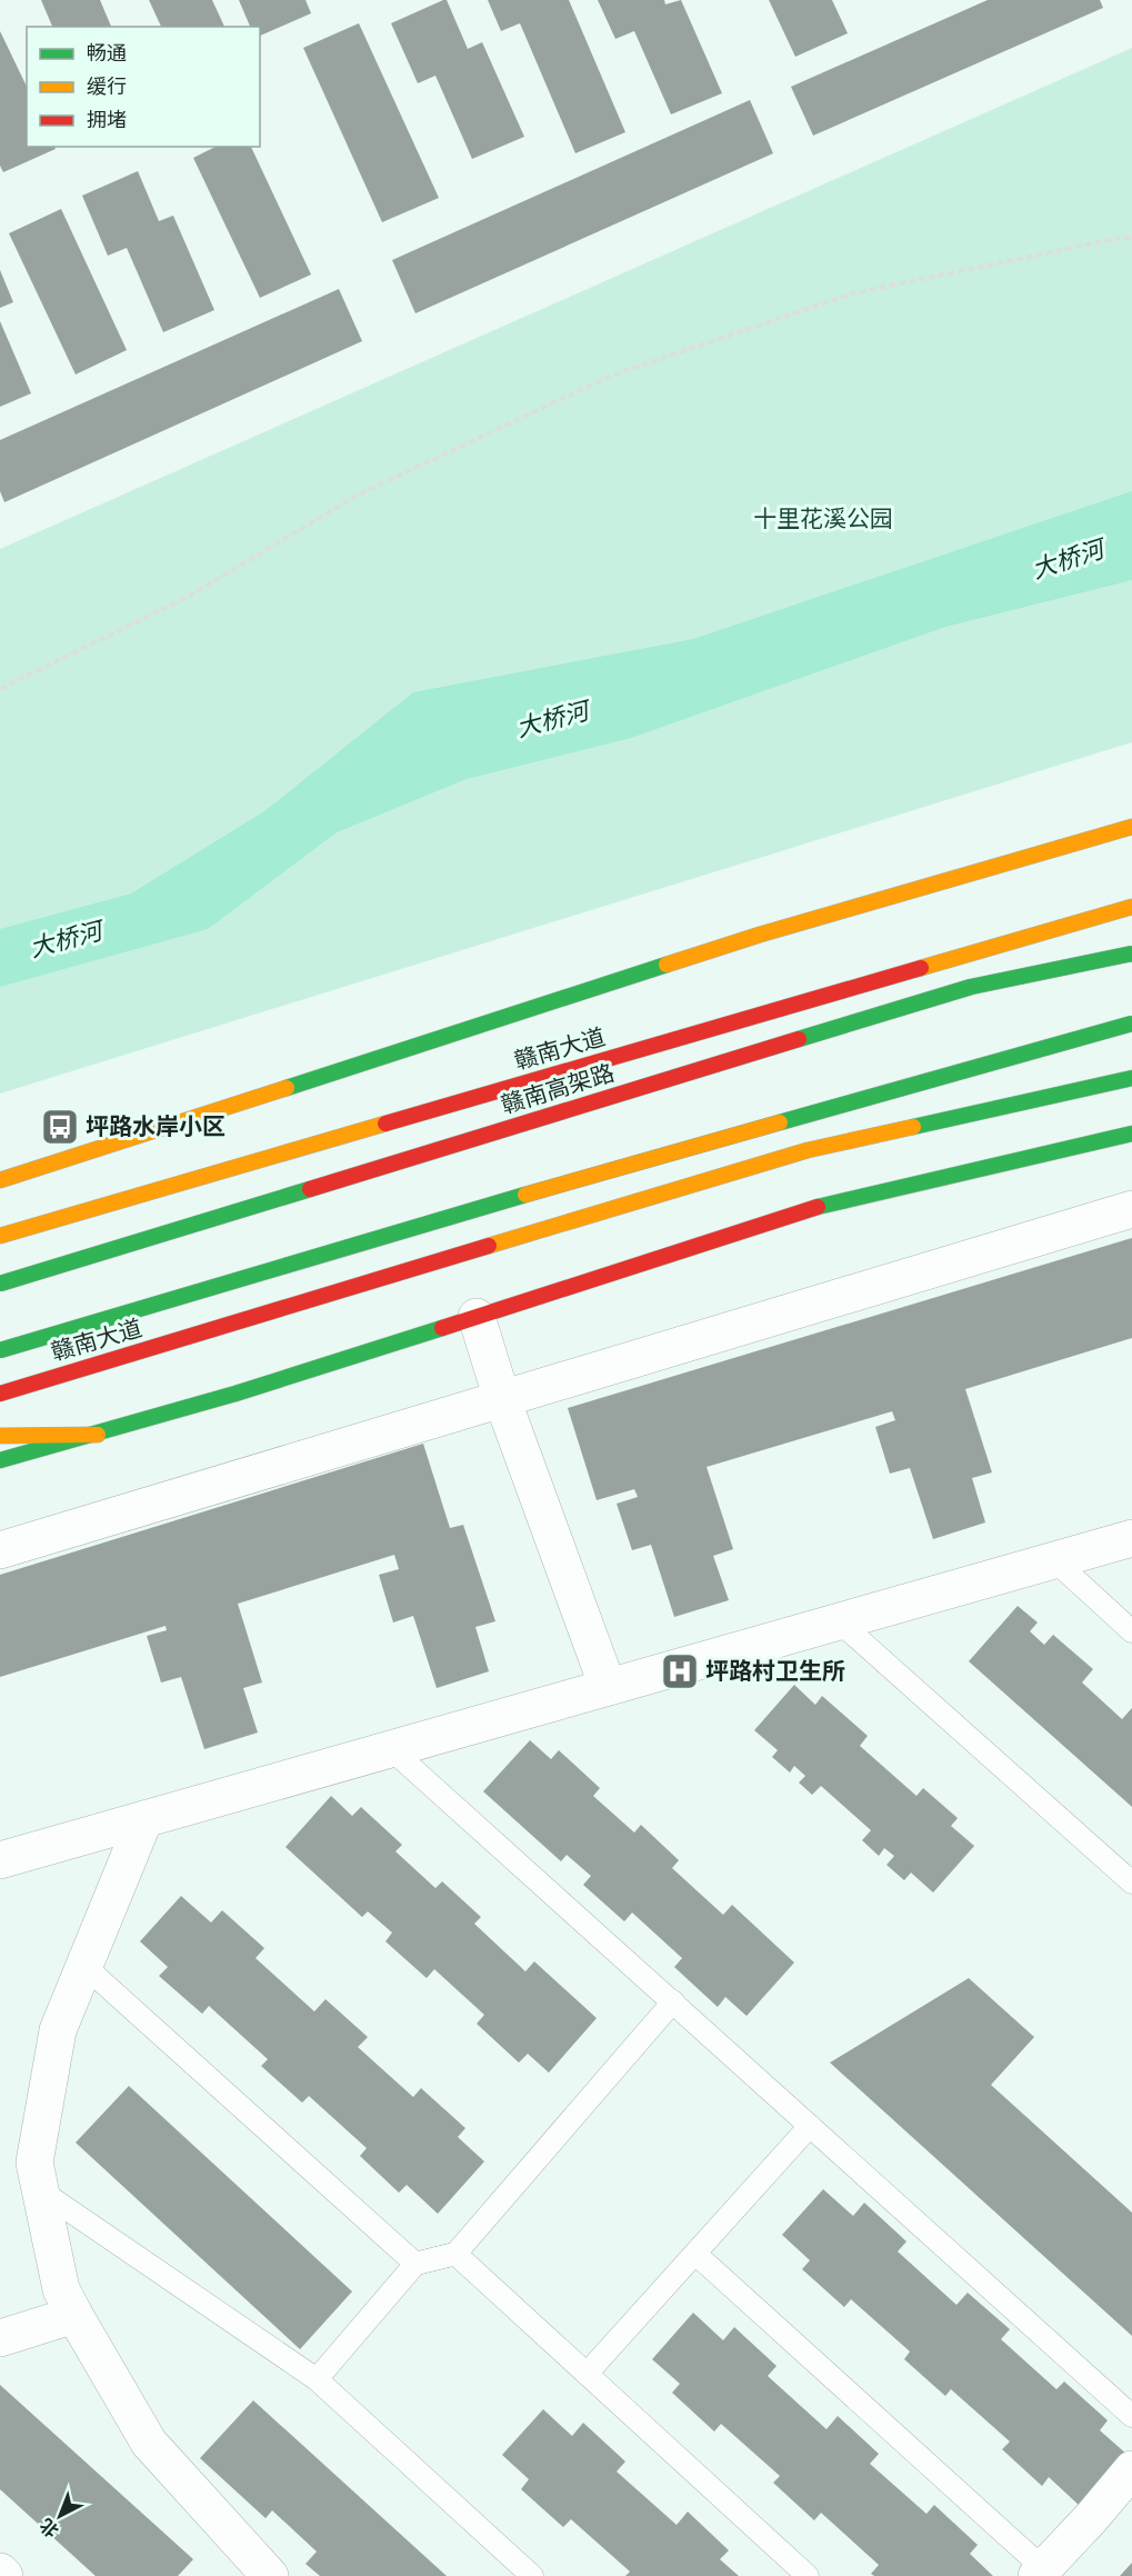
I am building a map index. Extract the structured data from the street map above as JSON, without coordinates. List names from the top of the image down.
{
  "streets": {
    "main road": ["赣南大道", "赣南高架路"]
  },
  "water": ["大桥河"],
  "parks": ["十里花溪公园"],
  "places": {
    "bus stop": ["坪路水岸小区"],
    "hospital": ["坪路村卫生所"]
  },
  "legend": ["畅通", "缓行", "拥堵"],
  "north": "bottom left"
}
